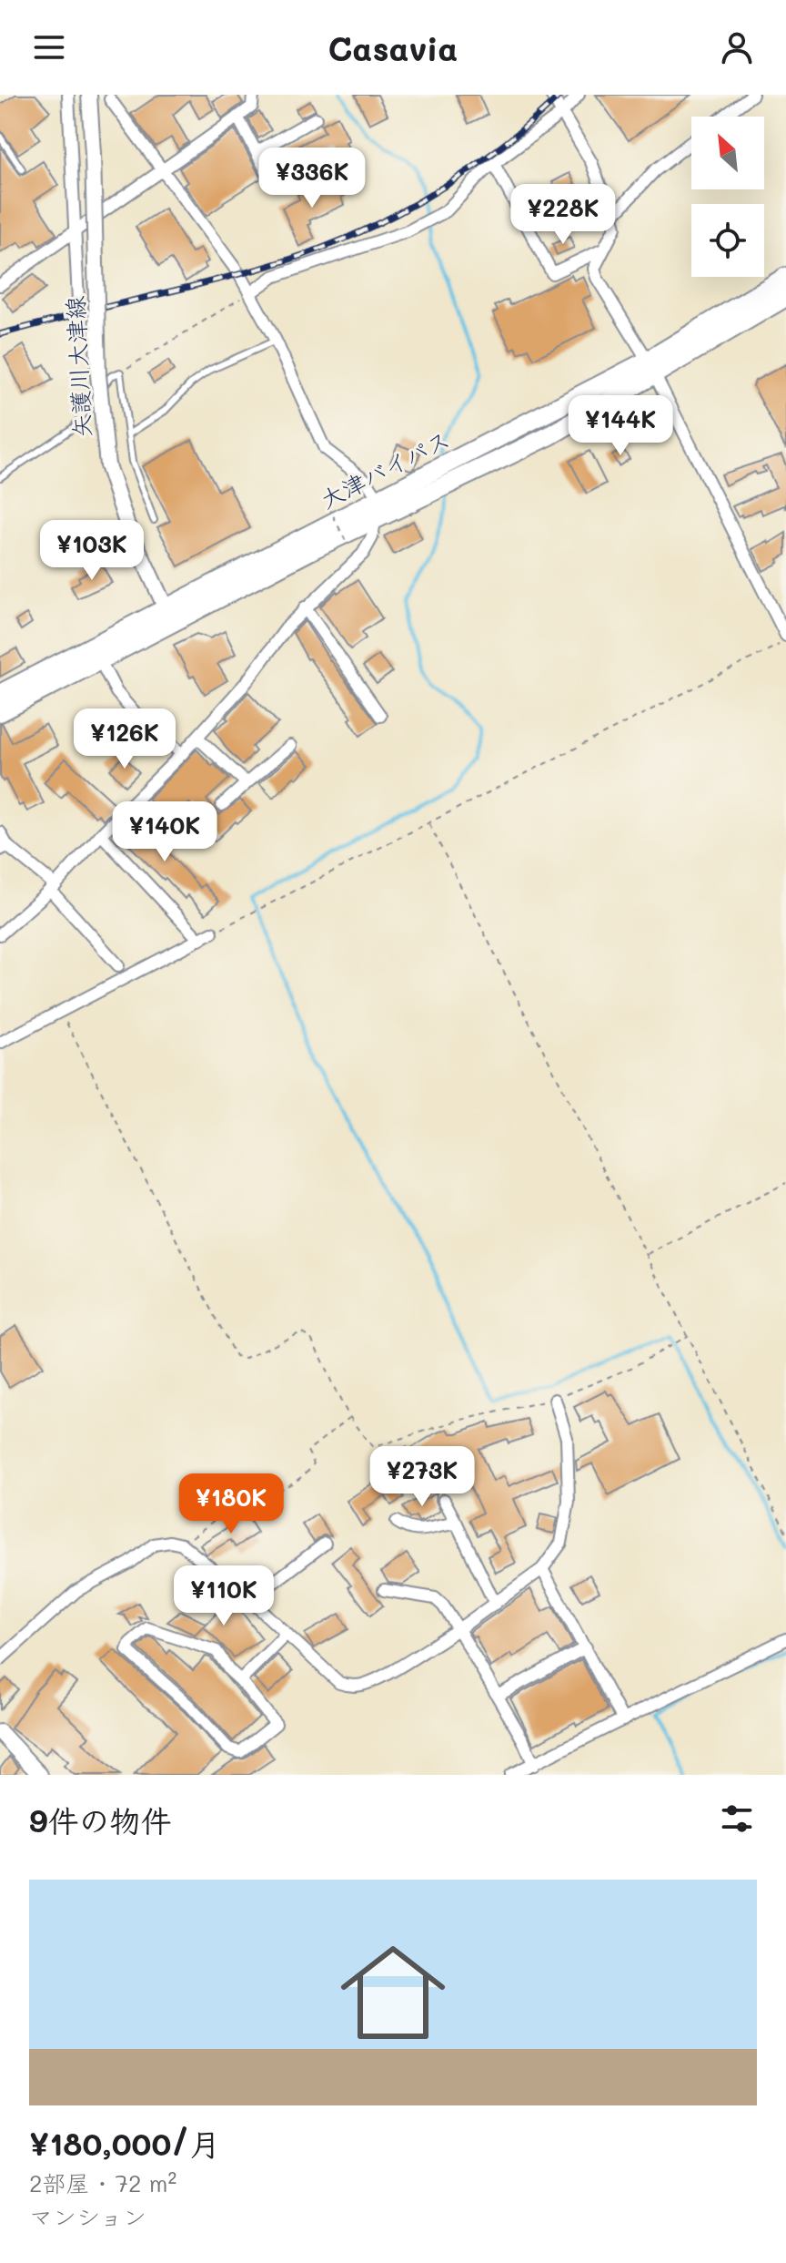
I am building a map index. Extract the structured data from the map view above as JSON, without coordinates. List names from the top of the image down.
{
  "streets": {
    "highway": ["大津バイパス"],
    "main road": ["矢護川大津線"]
  },
  "crossings": [
    ["矢護川大津線", "大津バイパス"]
  ],
  "north": "top left",
  "page": {
    "header": "Casavia",
    "price": [
      "¥336K",
      "¥228K",
      "¥144K",
      "¥103K",
      "¥126K",
      "¥140K",
      "¥273K",
      "¥180K",
      "¥110K"
    ],
    "heading": "9件の物件",
    "list": [
      {
        "name": "¥180,000/月",
        "note": "2部屋 · 72 m² · マンション"
      }
    ]
  }
}
